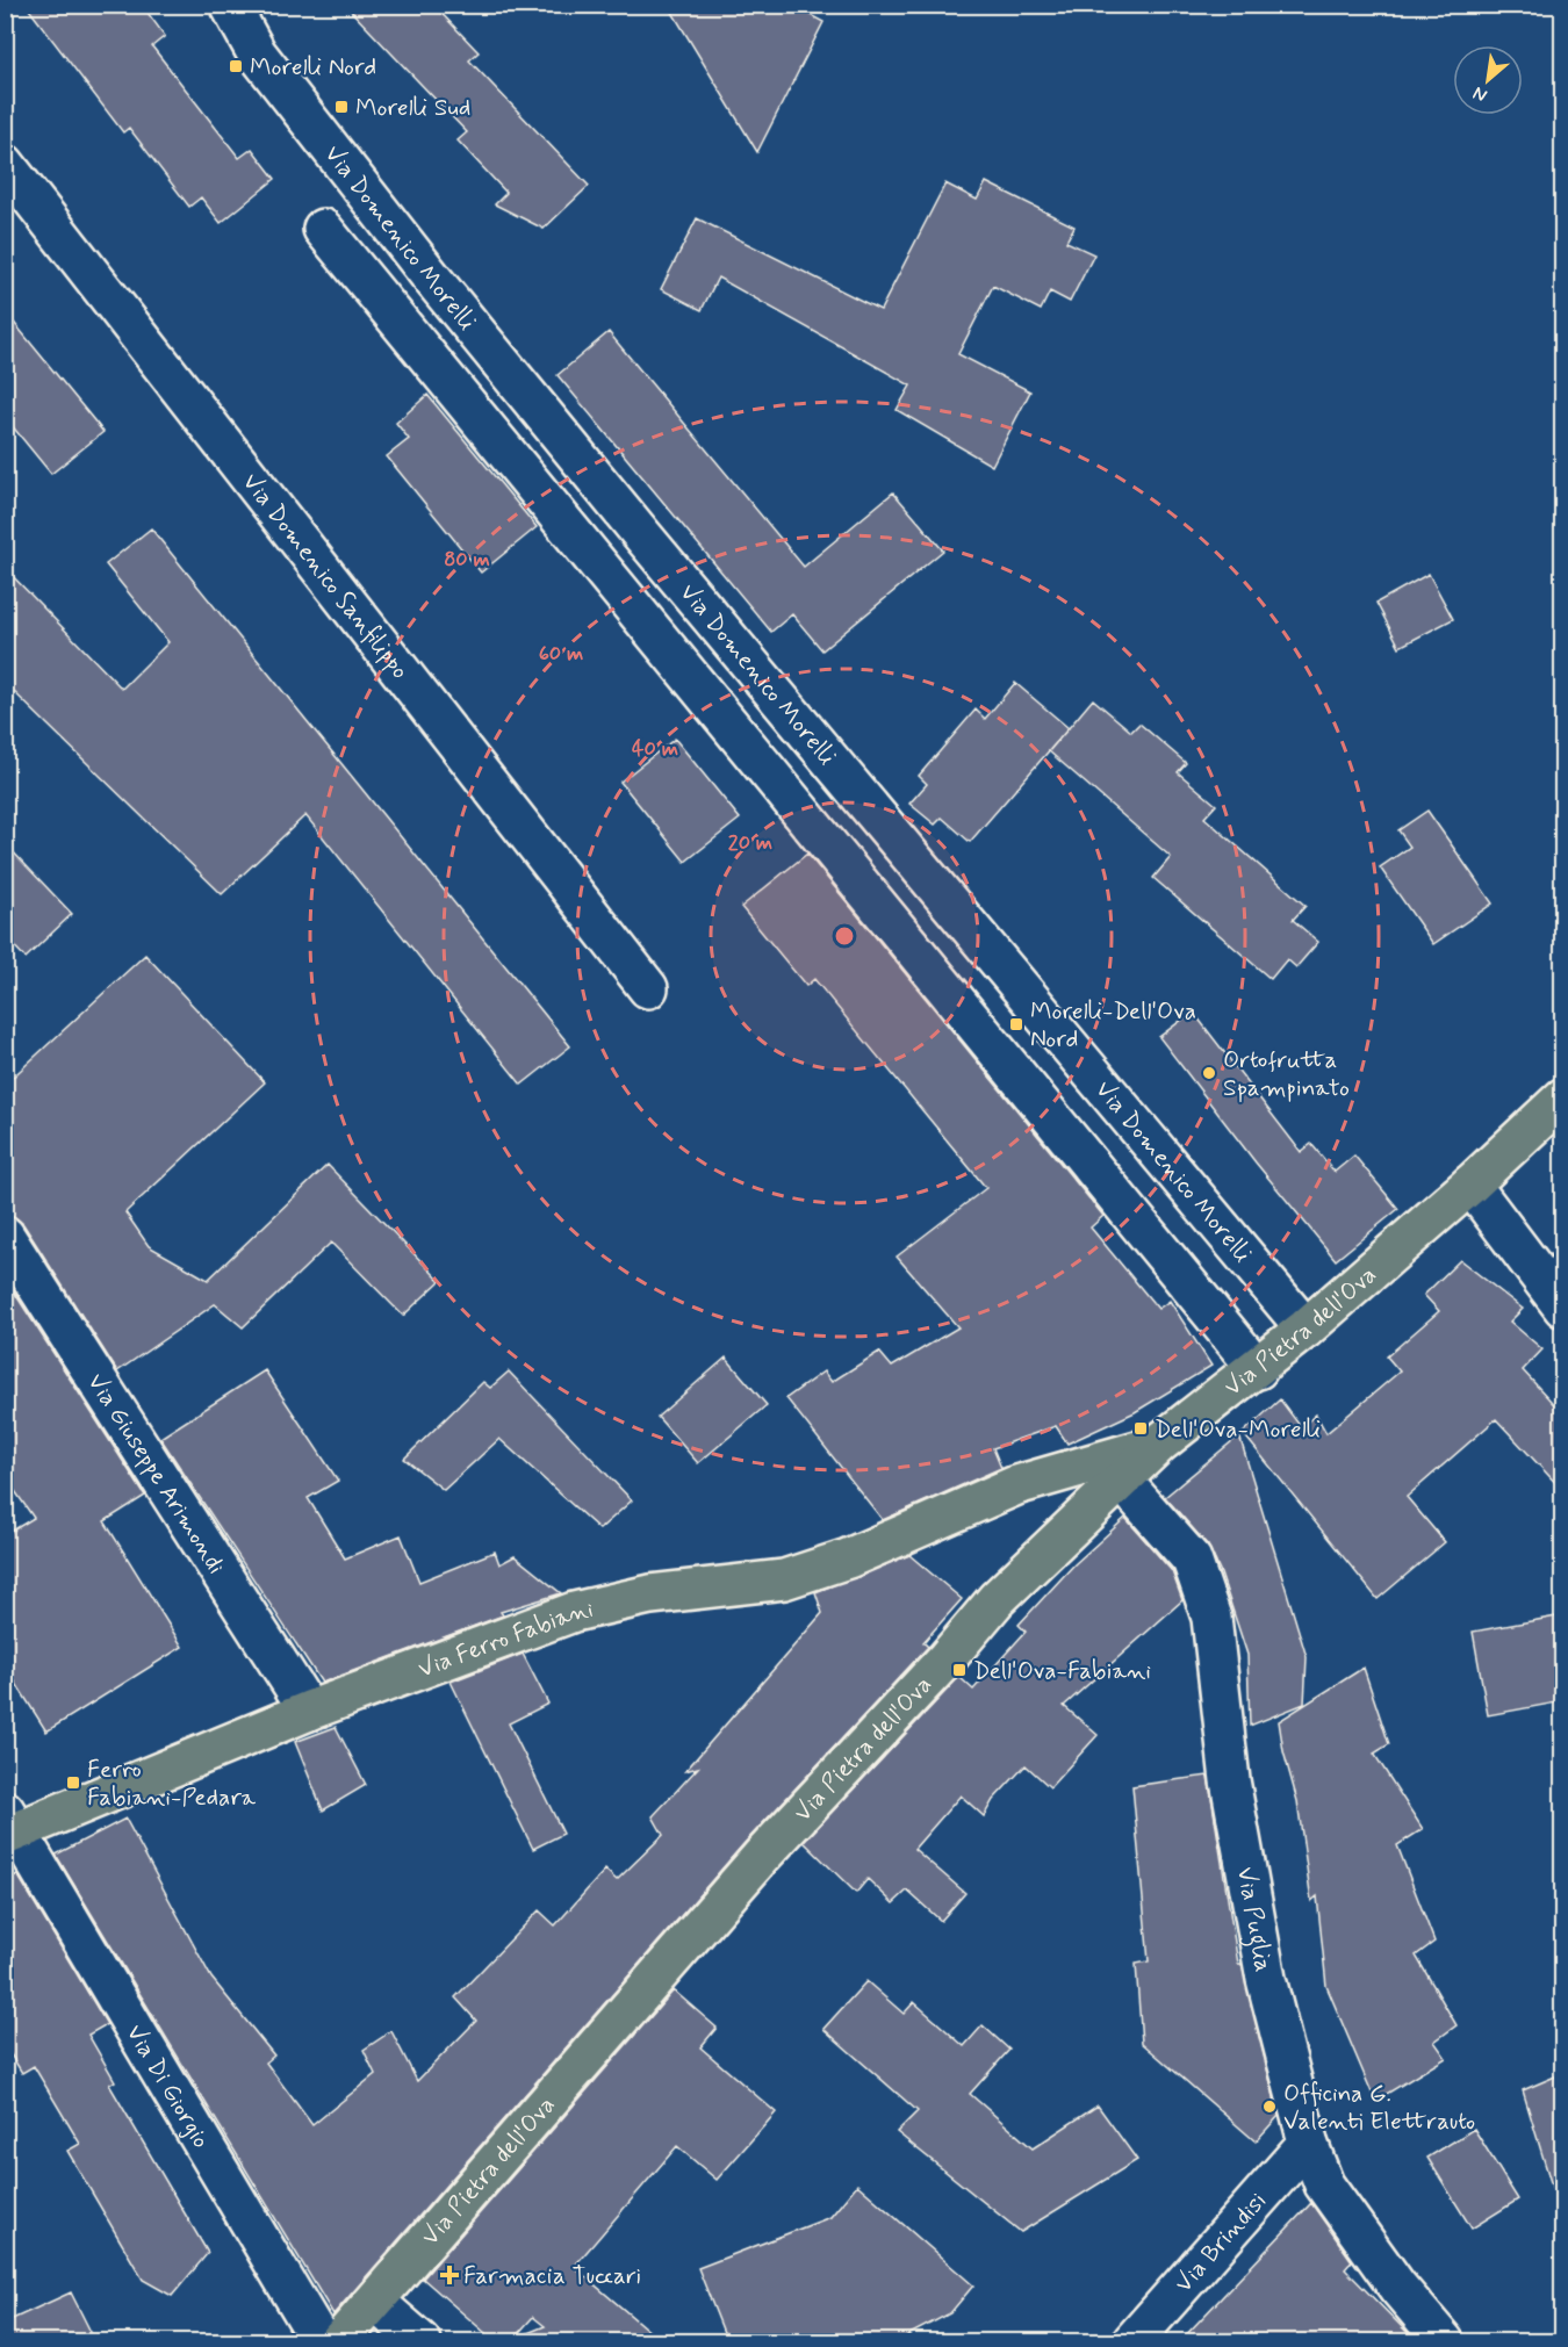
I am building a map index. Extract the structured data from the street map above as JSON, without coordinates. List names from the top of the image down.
{
  "streets": {
    "main road": ["Via Pietra dell'Ova", "Via Ferro Fabiani"],
    "street": [
      "Via Domenico Morelli",
      "Via Domenico Sanfilippo",
      "Via Giuseppe Arimondi",
      "Via Puglia",
      "Via Di Giorgio",
      "Via Brindisi"
    ]
  },
  "crossings": [
    ["Via Domenico Morelli", "Via Pietra dell'Ova"],
    ["Via Pietra dell'Ova", "Via Ferro Fabiani"],
    ["Via Pietra dell'Ova", "Via Puglia"],
    ["Via Giuseppe Arimondi", "Via Ferro Fabiani"],
    ["Via Ferro Fabiani", "Via Di Giorgio"],
    ["Via Puglia", "Via Brindisi"]
  ],
  "places": {
    "transit": [
      "Morelli Nord",
      "Morelli Sud",
      "Morelli-Dell'Ova Nord",
      "Dell'Ova-Morelli",
      "Dell'Ova-Fabiani",
      "Ferro Fabiani-Pedara"
    ],
    "other": ["Ortofrutta Spampinato", "Officina G. Valenti Elettrauto"],
    "health": ["Farmacia Tuccari"]
  },
  "north": "bottom left",
  "rings": [
    "80 m",
    "60 m",
    "40 m",
    "20 m"
  ]
}
